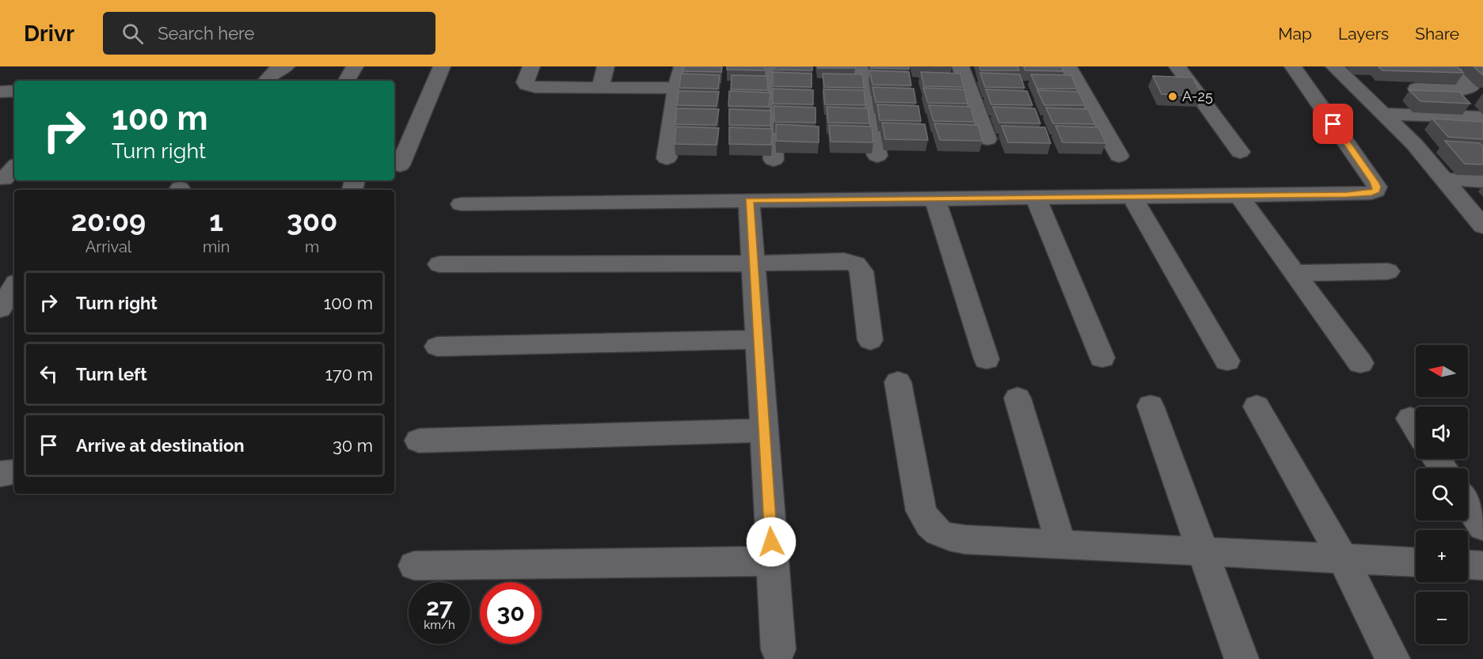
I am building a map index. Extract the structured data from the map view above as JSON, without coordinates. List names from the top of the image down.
{
  "places": ["A-25"],
  "north": "left",
  "page": {
    "header": "Drivr",
    "search": "Search here",
    "nav": ["Map", "Layers", "Share"],
    "turn": ["100 m", "Turn right"],
    "eta": [
      "20:09",
      "Arrival",
      "1",
      "min",
      "300",
      "m"
    ],
    "list": [
      {
        "name": "Turn right",
        "value": "100 m"
      },
      {
        "name": "Turn left",
        "value": "170 m"
      },
      {
        "name": "Arrive at destination",
        "value": "30 m"
      }
    ],
    "map_buttons": ["+", "−"],
    "speed": "27 km/h",
    "limit": "30"
  }
}
